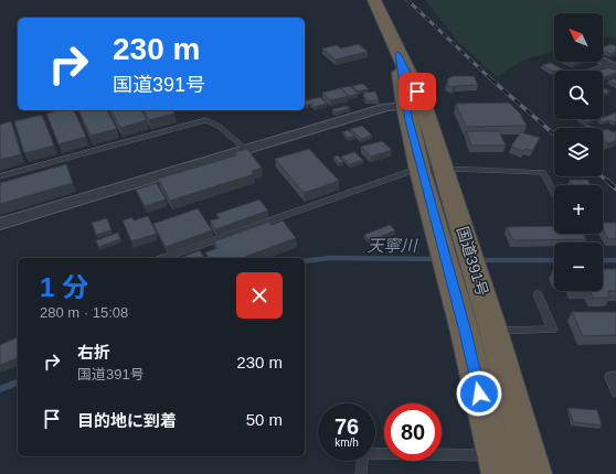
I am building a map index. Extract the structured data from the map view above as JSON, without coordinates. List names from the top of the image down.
{
  "streets": {
    "highway": ["国道391号"]
  },
  "water": ["天寧川"],
  "north": "top left",
  "page": {
    "map_buttons": ["+", "−"],
    "turn": ["230 m", "国道391号"],
    "heading": ["1 分", "280 m · 15:08"],
    "list": [
      {
        "name": "右折",
        "note": "国道391号",
        "value": "230 m"
      },
      {
        "name": "目的地に到着",
        "value": "50 m"
      }
    ],
    "speed": "76 km/h",
    "limit": "80"
  }
}
